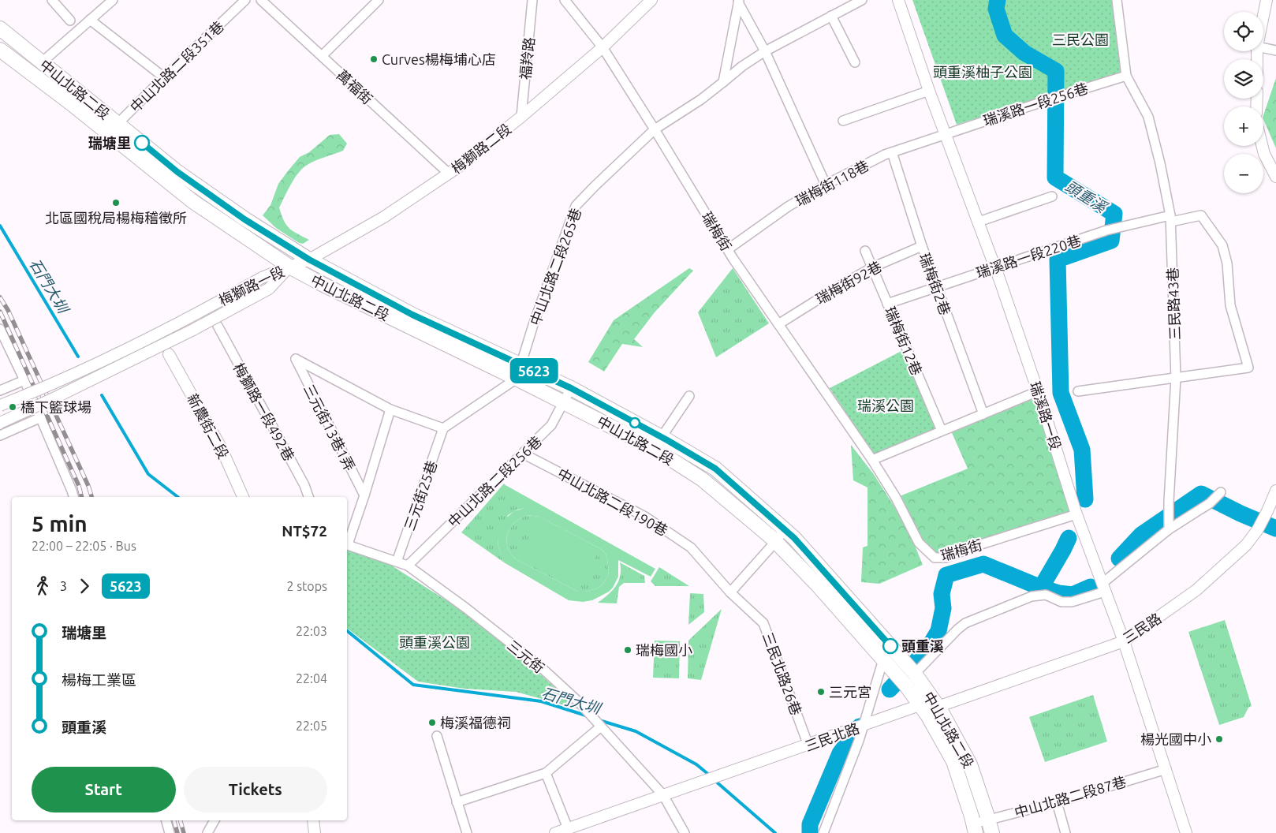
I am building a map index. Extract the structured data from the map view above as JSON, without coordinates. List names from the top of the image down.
{
  "streets": {
    "main road": ["中山北路二段"],
    "street": [
      "福羚路",
      "中山北路二段351巷",
      "萬福街",
      "瑞溪路一段256巷",
      "梅獅路二段",
      "瑞梅街118巷",
      "瑞梅街",
      "瑞溪路一段220巷",
      "中山北路二段265巷",
      "瑞梅街92巷",
      "瑞梅街2巷",
      "梅獅路一段",
      "三民路43巷",
      "瑞梅街12巷",
      "梅獅路一段492巷",
      "瑞溪路一段",
      "新農街二段",
      "三元街13巷1弄",
      "中山北路二段256巷",
      "三元街25巷",
      "中山北路二段190巷",
      "三民路",
      "三元街",
      "三民北路26巷",
      "三民北路",
      "中山北路二段87巷"
    ]
  },
  "crossings": [
    ["福羚路", "梅獅路二段"],
    ["中山北路二段351巷", "中山北路二段"],
    ["萬福街", "梅獅路二段"],
    ["中山北路二段", "梅獅路二段"],
    ["中山北路二段", "中山北路二段265巷"],
    ["中山北路二段", "梅獅路一段"],
    ["中山北路二段", "中山北路二段256巷"],
    ["中山北路二段", "三民路"],
    ["中山北路二段", "三民北路"],
    ["中山北路二段", "中山北路二段87巷"],
    ["瑞溪路一段256巷", "瑞梅街118巷"],
    ["瑞溪路一段256巷", "三民路43巷"],
    ["瑞溪路一段256巷", "瑞溪路一段"],
    ["梅獅路二段", "瑞梅街"],
    ["梅獅路二段", "梅獅路一段"],
    ["瑞梅街118巷", "瑞梅街"],
    ["瑞梅街118巷", "瑞梅街2巷"],
    ["瑞梅街118巷", "瑞溪路一段"],
    ["瑞梅街", "中山北路二段265巷"],
    ["瑞梅街", "瑞梅街92巷"],
    ["瑞梅街", "瑞溪路一段"],
    ["瑞溪路一段220巷", "瑞梅街2巷"],
    ["瑞溪路一段220巷", "三民路43巷"],
    ["瑞溪路一段220巷", "瑞梅街12巷"],
    ["瑞溪路一段220巷", "瑞溪路一段"],
    ["瑞梅街92巷", "瑞梅街2巷"],
    ["瑞梅街92巷", "瑞梅街12巷"],
    ["瑞溪路一段", "三民路"],
    ["瑞溪路一段", "中山北路二段87巷"],
    ["中山北路二段256巷", "中山北路二段190巷"],
    ["中山北路二段256巷", "三元街"],
    ["三元街25巷", "三元街"],
    ["中山北路二段190巷", "三民北路26巷"],
    ["三民路", "三民北路"],
    ["三元街", "三民北路"],
    ["三民北路26巷", "三民北路"]
  ],
  "water": ["頭重溪", "石門大圳"],
  "parks": [
    "三民公園",
    "頭重溪柚子公園",
    "瑞溪公園",
    "頭重溪公園"
  ],
  "places": [
    "Curves楊梅埔心店",
    "瑞塘里",
    "北區國稅局楊梅稽徵所",
    "橋下籃球場",
    "頭重溪",
    "瑞梅國小",
    "三元宮",
    "梅溪福德祠",
    "楊光國中小"
  ],
  "lines": ["bus line 5623"],
  "page": {
    "on_map": "5623",
    "map_buttons": ["+", "−"],
    "heading": ["5 min", "22:00 – 22:05 · Bus", "NT$72"],
    "legs": ["3", "5623", "2 stops"],
    "list": [
      {
        "name": "瑞塘里",
        "value": "22:03"
      },
      {
        "name": "楊梅工業區",
        "value": "22:04"
      },
      {
        "name": "頭重溪",
        "value": "22:05"
      }
    ],
    "buttons": ["Start", "Tickets"]
  }
}
